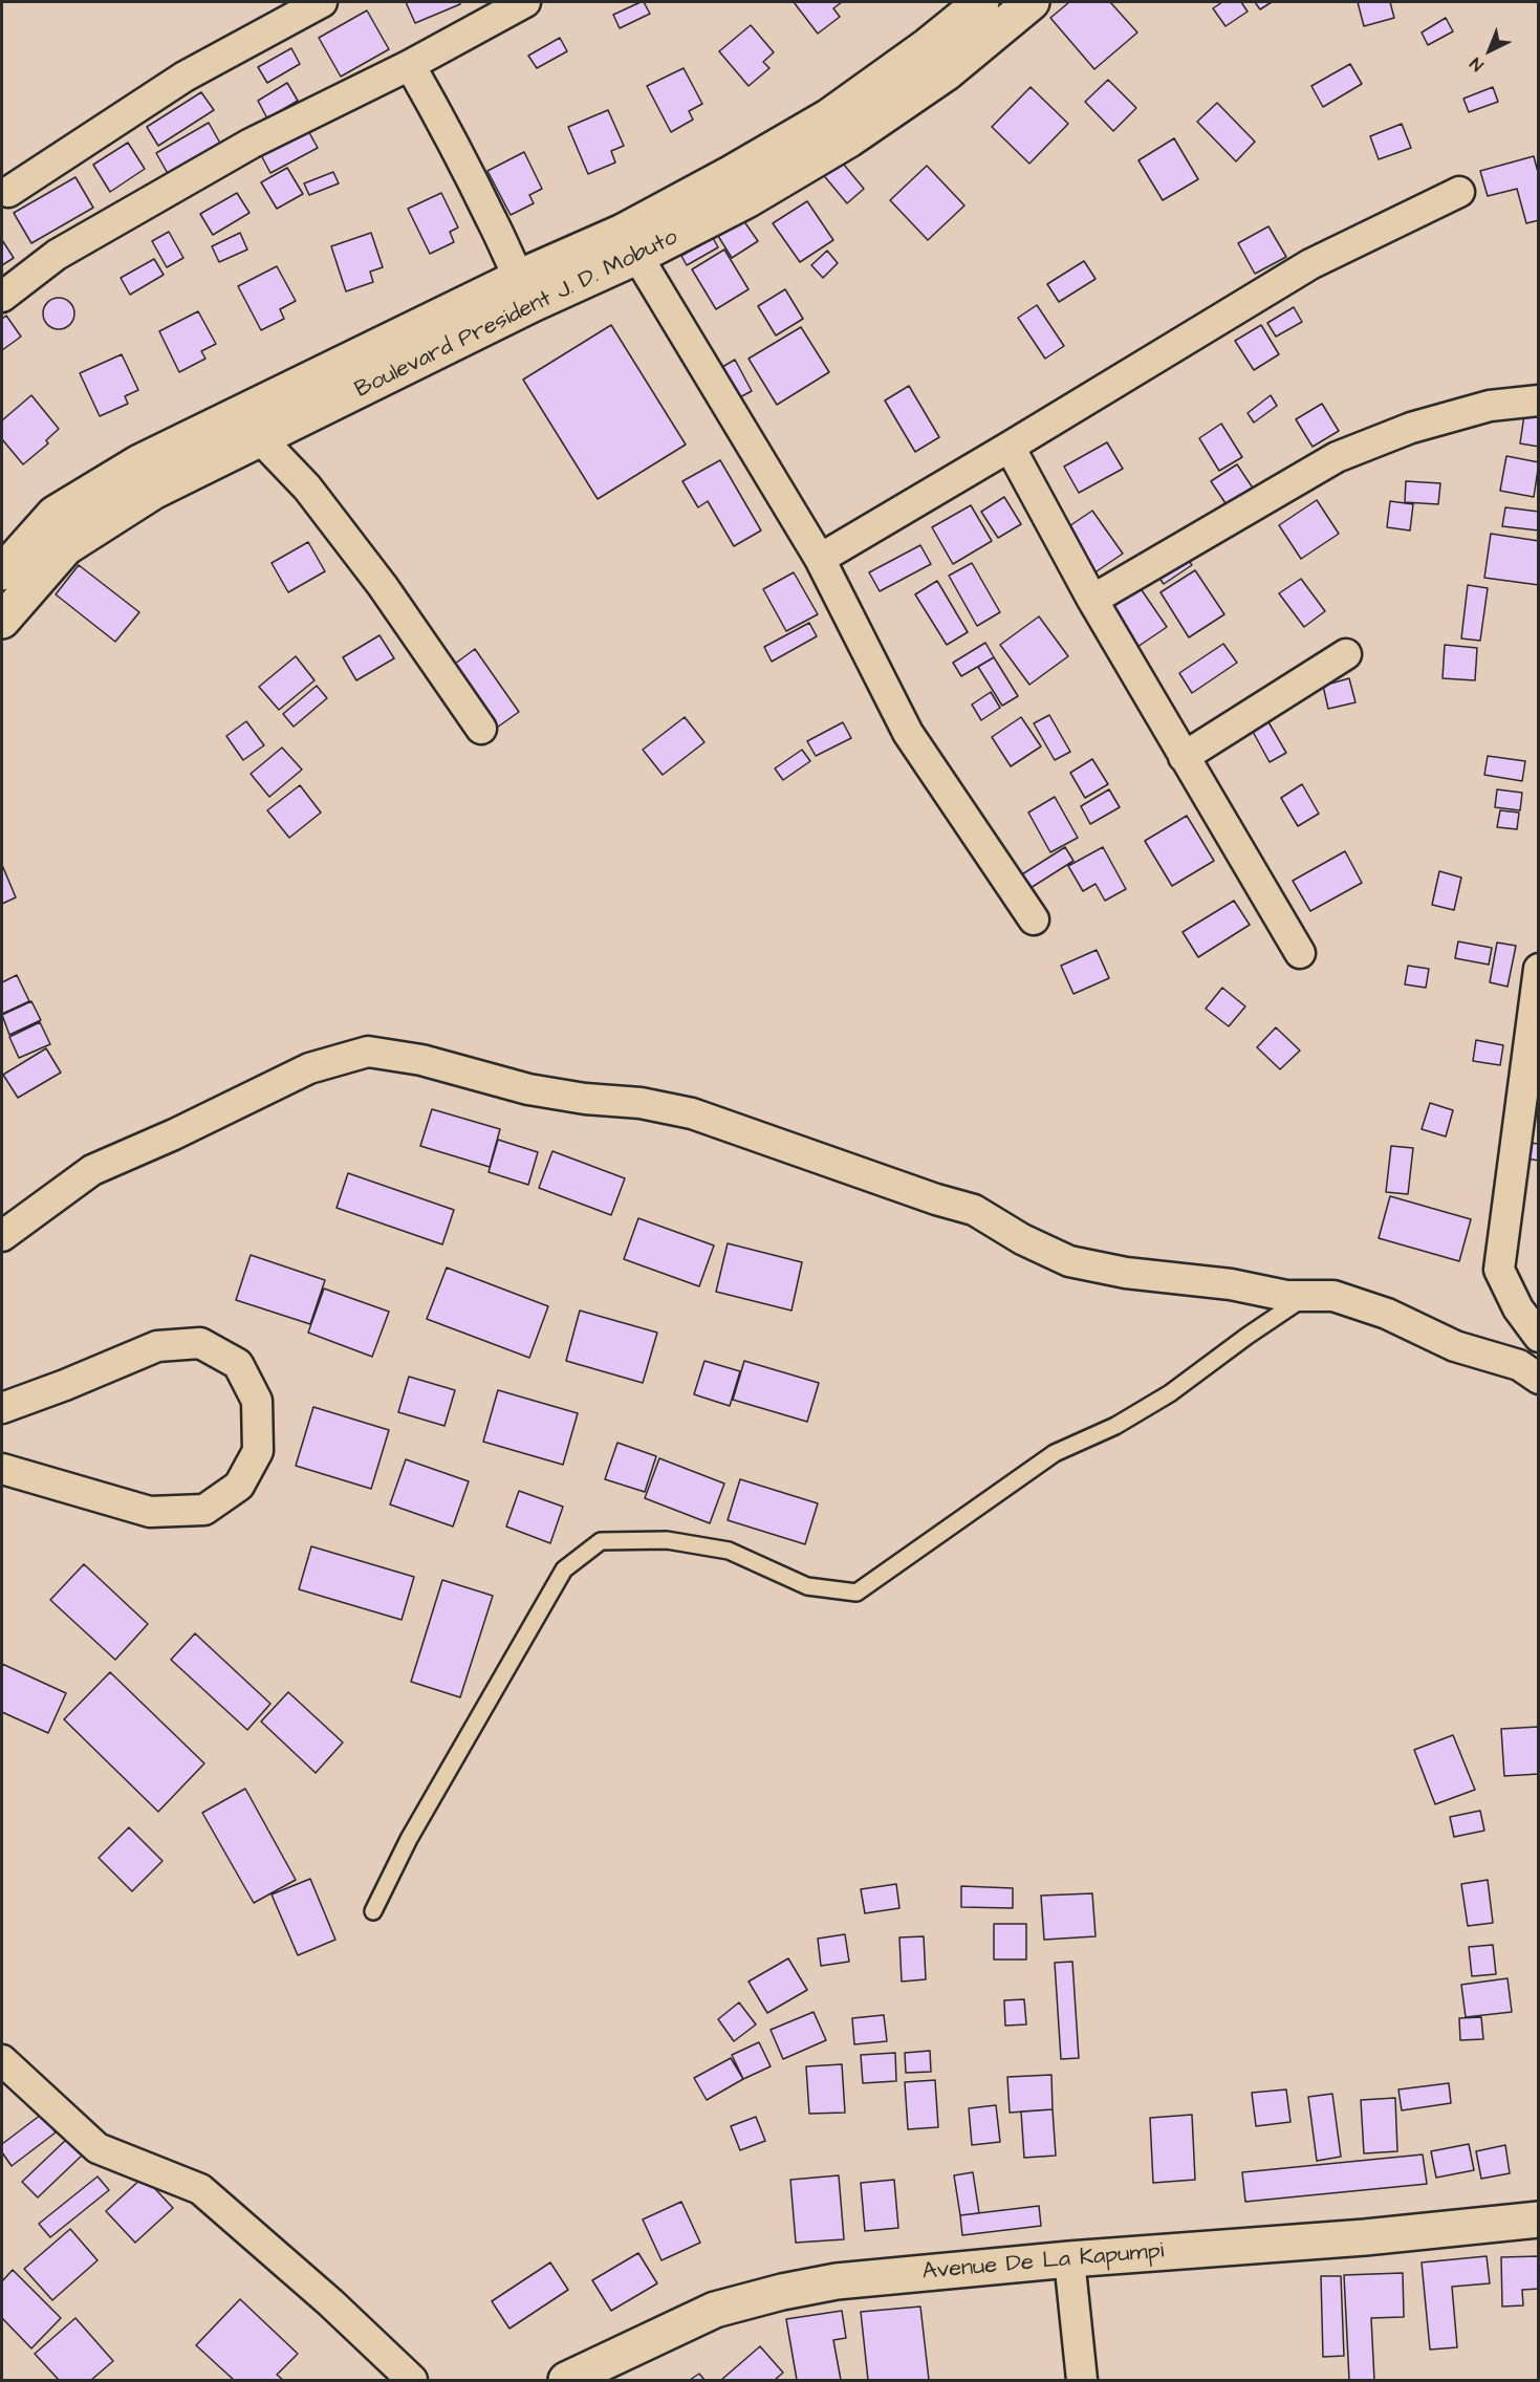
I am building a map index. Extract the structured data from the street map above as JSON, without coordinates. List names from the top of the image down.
{
  "streets": {
    "street": ["Boulevard President J. D. Mobuto", "Avenue De La Kapumpi"]
  },
  "north": "bottom left"
}
